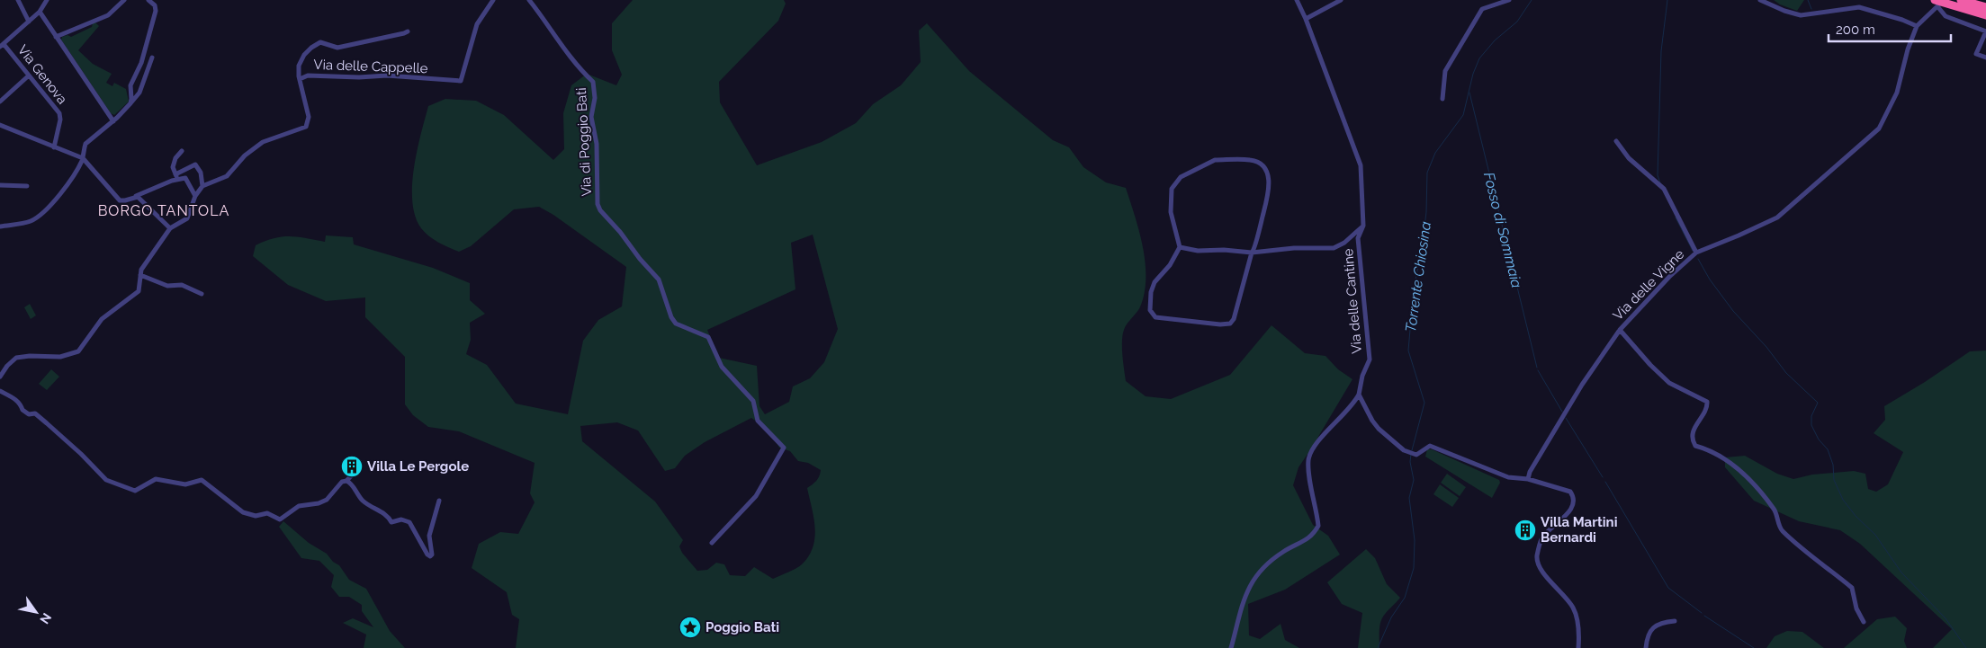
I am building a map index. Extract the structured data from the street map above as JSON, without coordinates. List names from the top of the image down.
{
  "streets": {
    "street": [
      "Via delle Cappelle",
      "Via Genova",
      "Via di Poggio Bati",
      "Via delle Vigne",
      "Via delle Cantine"
    ]
  },
  "districts": ["BORGO TANTOLA"],
  "water": ["Fosso di Sommaia", "Torrente Chiosina"],
  "places": {
    "building": ["Villa Le Pergole", "Villa Martini Bernardi"],
    "place": ["Poggio Bati"]
  },
  "scale_bar": "200 m",
  "north": "bottom right"
}
